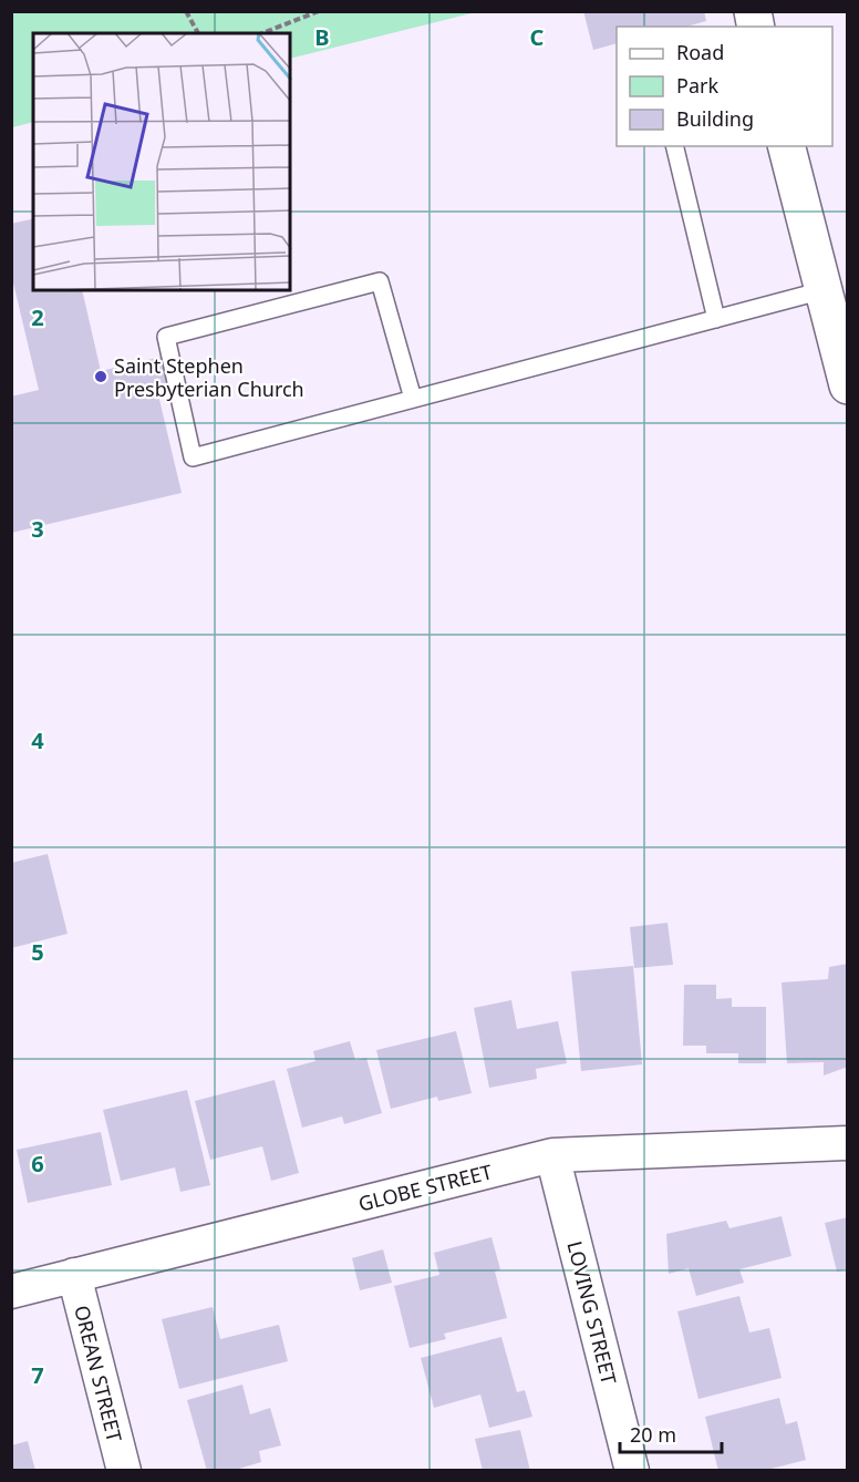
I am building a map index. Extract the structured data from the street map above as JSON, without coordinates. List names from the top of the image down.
{
  "streets": {
    "street": ["GLOBE STREET", "LOVING STREET", "OREAN STREET"]
  },
  "crossings": [
    ["GLOBE STREET", "LOVING STREET"],
    ["GLOBE STREET", "OREAN STREET"]
  ],
  "places": ["Saint Stephen Presbyterian Church"],
  "legend": ["Road", "Park", "Building"],
  "scale_bar": "20 m",
  "grid": {
    "columns": ["B", "C"],
    "rows": [
      "2",
      "3",
      "4",
      "5",
      "6",
      "7"
    ]
  }
}
